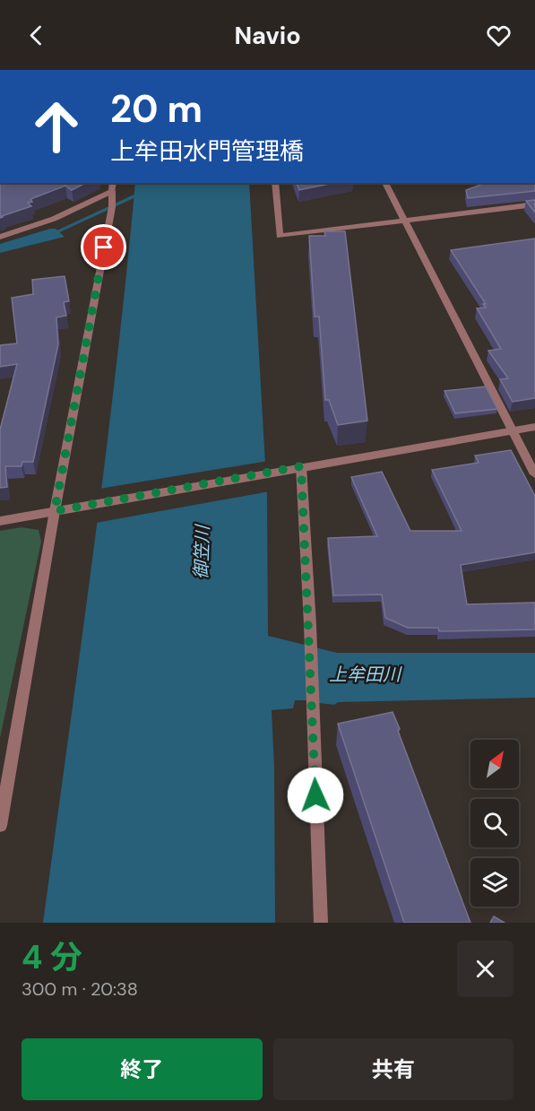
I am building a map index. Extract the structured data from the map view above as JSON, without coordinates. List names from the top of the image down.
{
  "water": ["御笠川", "上牟田川"],
  "north": "top right",
  "page": {
    "header": "Navio",
    "turn": ["20 m", "上牟田水門管理橋"],
    "heading": ["4 分", "300 m · 20:38"],
    "buttons": ["終了", "共有"]
  }
}
